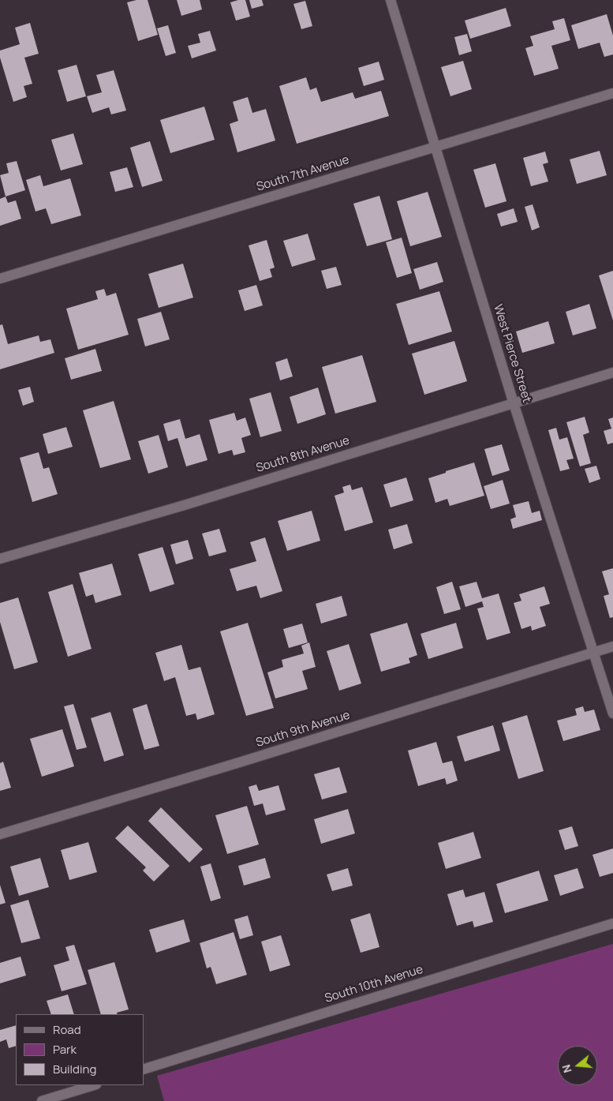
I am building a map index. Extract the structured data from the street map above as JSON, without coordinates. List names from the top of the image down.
{
  "streets": {
    "street": [
      "South 7th Avenue",
      "West Pierce Street",
      "South 8th Avenue",
      "South 9th Avenue",
      "South 10th Avenue"
    ]
  },
  "crossings": [
    ["South 7th Avenue", "West Pierce Street"],
    ["West Pierce Street", "South 8th Avenue"],
    ["West Pierce Street", "South 9th Avenue"]
  ],
  "legend": ["Road", "Park", "Building"],
  "north": "left"
}
